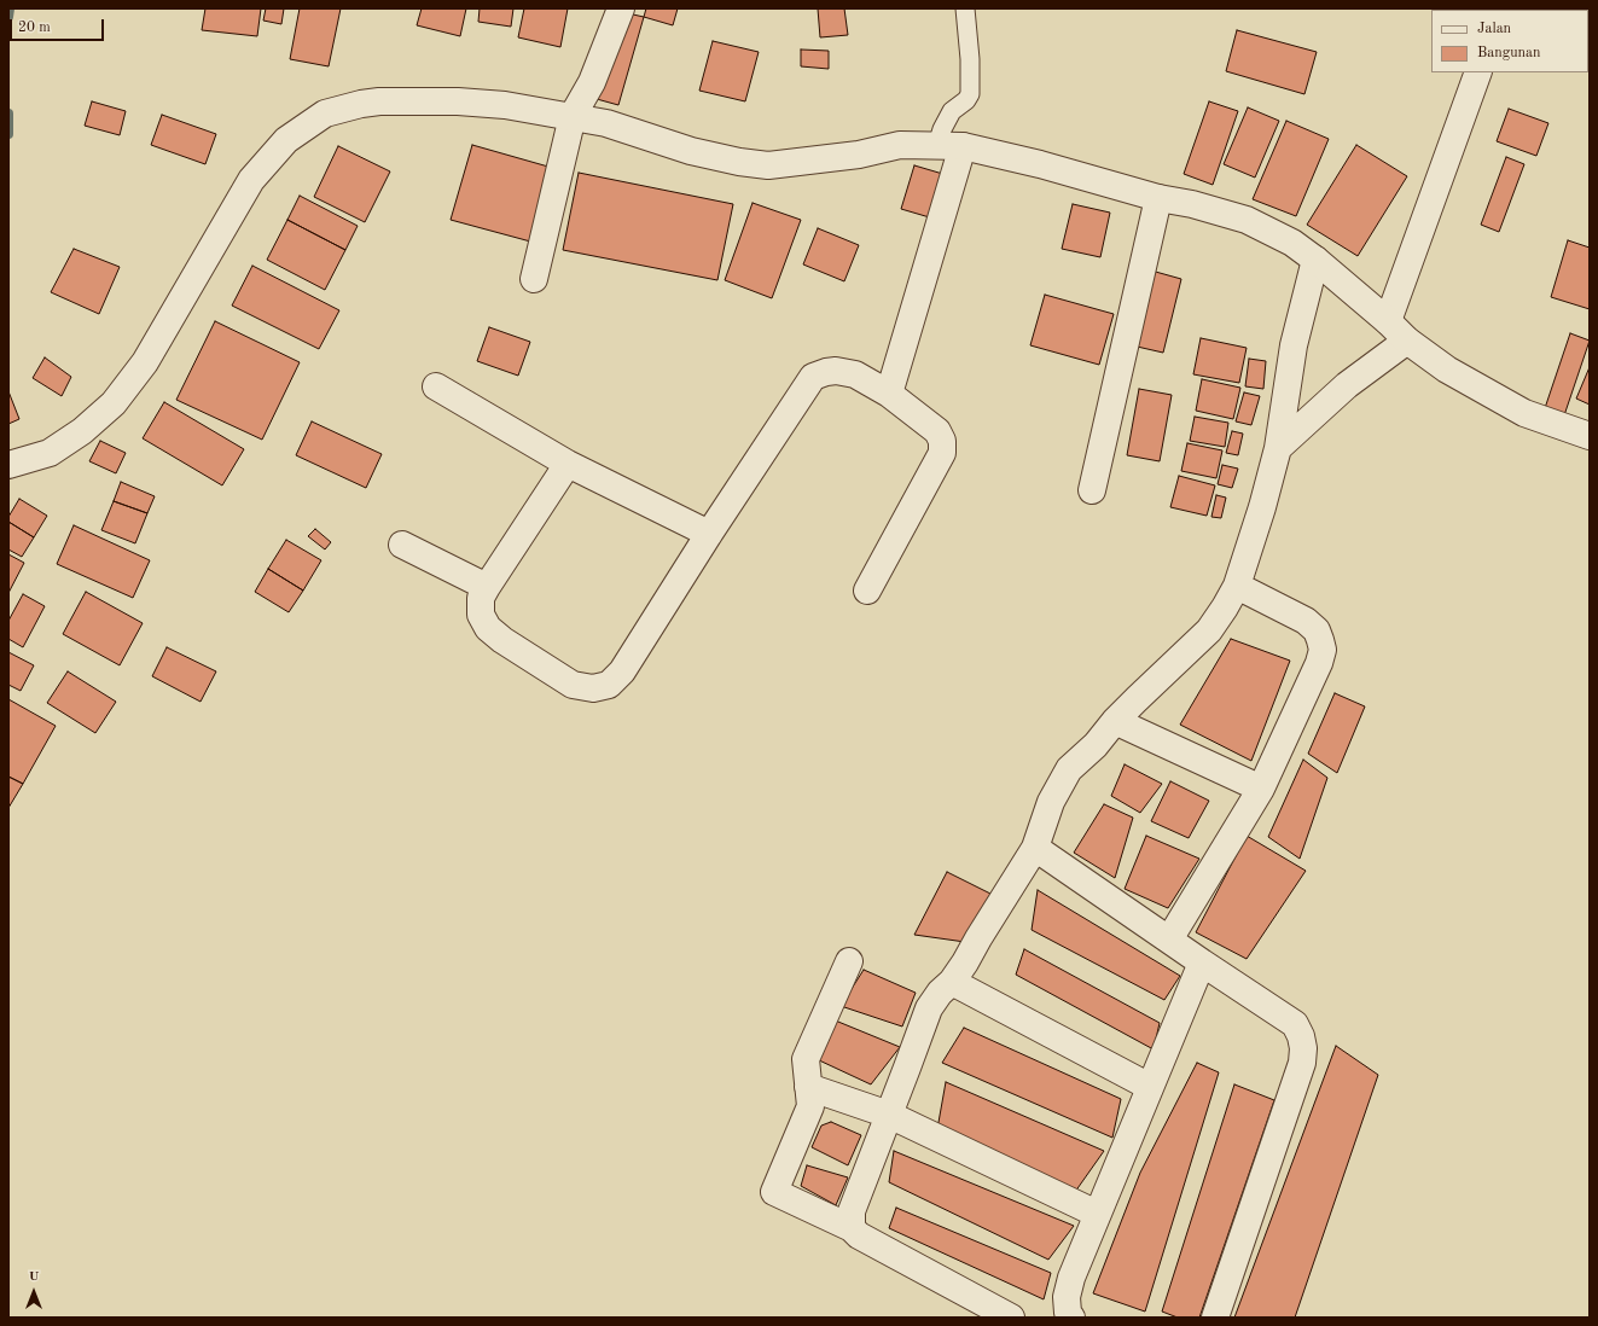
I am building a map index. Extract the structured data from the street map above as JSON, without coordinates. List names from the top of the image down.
{
  "legend": ["Jalan", "Bangunan"],
  "scale_bar": "20 m",
  "north": "top"
}
